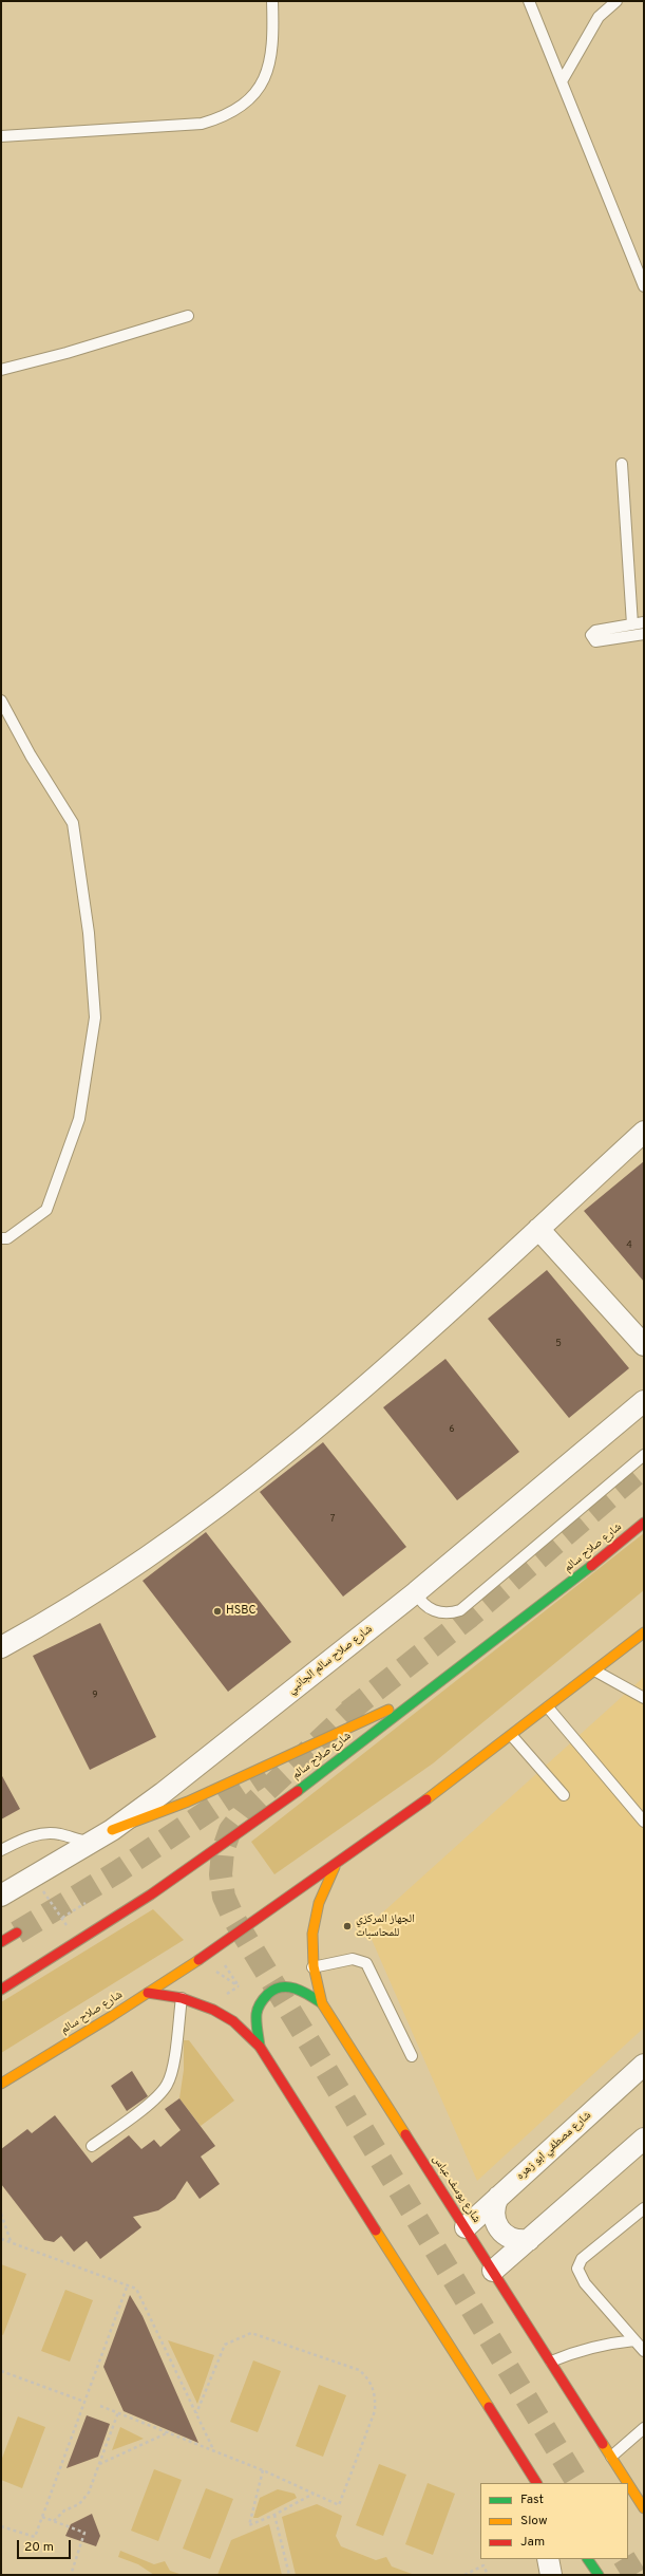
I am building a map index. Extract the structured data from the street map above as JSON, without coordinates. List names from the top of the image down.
{
  "streets": {
    "main road": ["شارع صلاح سالم", "شارع يوسف عباس"],
    "street": ["شارع صلاح سالم الجانبي", "شارع مصطفي ابو زهره"]
  },
  "crossings": [
    ["شارع صلاح سالم", "شارع يوسف عباس"],
    ["شارع مصطفي ابو زهره", "شارع يوسف عباس"]
  ],
  "places": ["HSBC", "الجهاز المركزي للمحاسبات"],
  "house_numbers": [
    "4",
    "5",
    "6",
    "7",
    "9"
  ],
  "legend": ["Fast", "Slow", "Jam"],
  "scale_bar": "20 m"
}
